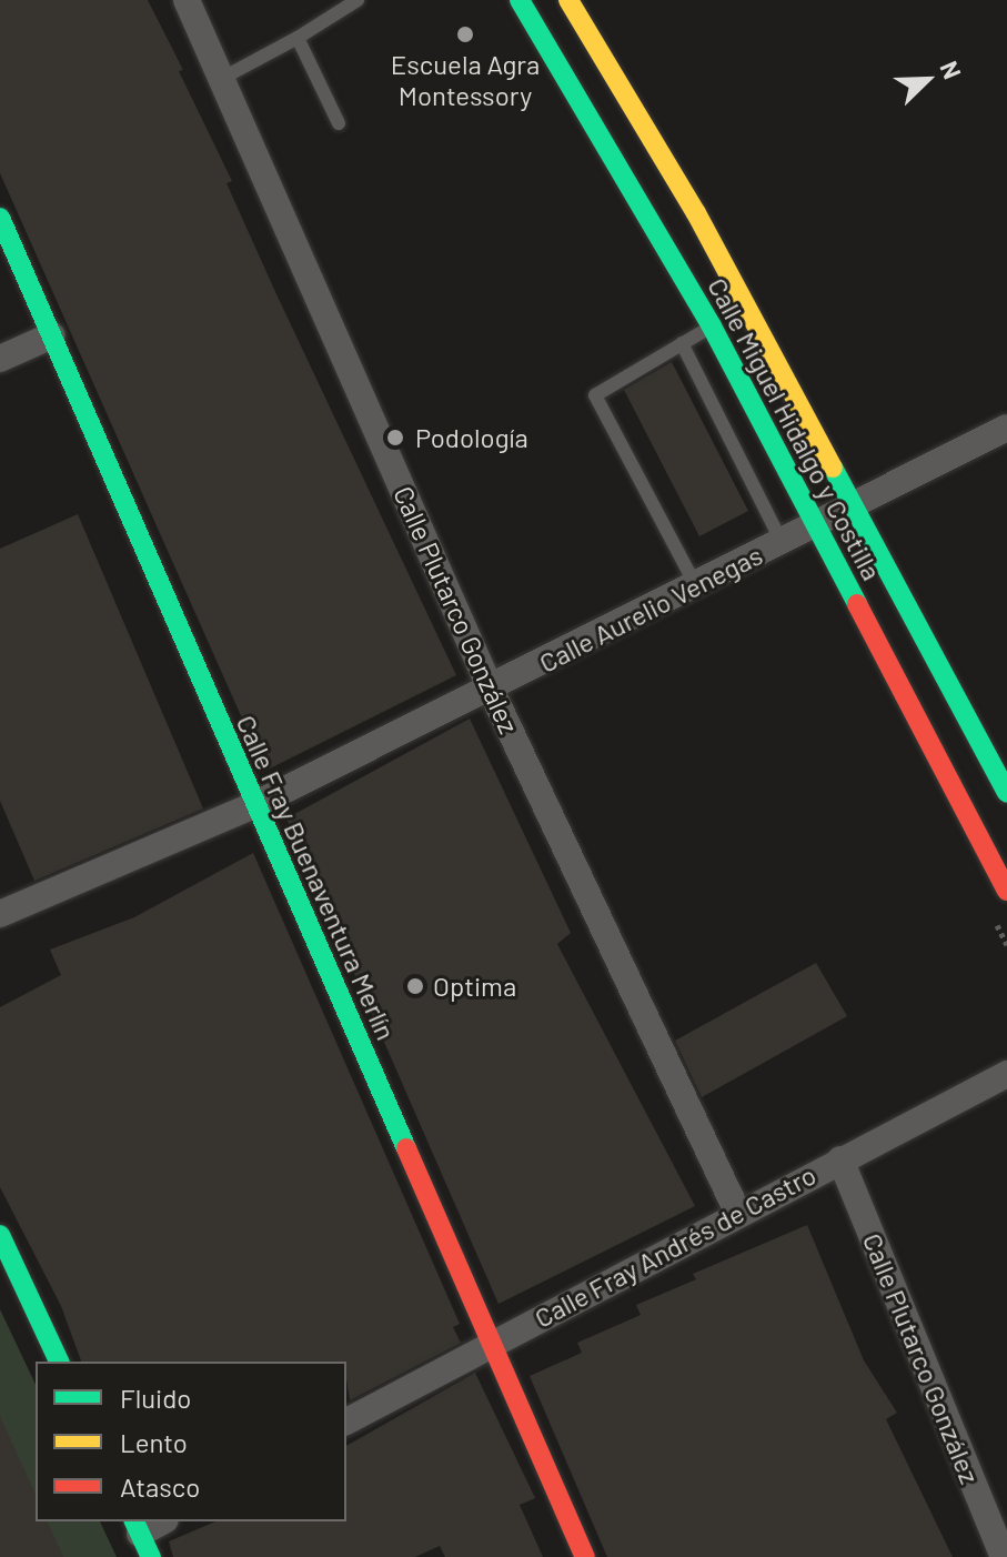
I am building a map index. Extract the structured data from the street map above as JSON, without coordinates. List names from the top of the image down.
{
  "streets": {
    "main road": ["Calle Miguel Hidalgo y Costilla", "Calle Fray Buenaventura Merlín"],
    "street": ["Calle Aurelio Venegas", "Calle Plutarco González", "Calle Fray Andrés de Castro"]
  },
  "crossings": [
    ["Calle Miguel Hidalgo y Costilla", "Calle Aurelio Venegas"],
    ["Calle Aurelio Venegas", "Calle Plutarco González"],
    ["Calle Aurelio Venegas", "Calle Fray Buenaventura Merlín"],
    ["Calle Plutarco González", "Calle Fray Andrés de Castro"],
    ["Calle Fray Buenaventura Merlín", "Calle Fray Andrés de Castro"]
  ],
  "places": ["Escuela Agra Montessory", "Podología", "Optima"],
  "legend": ["Fluido", "Lento", "Atasco"],
  "north": "top right"
}
